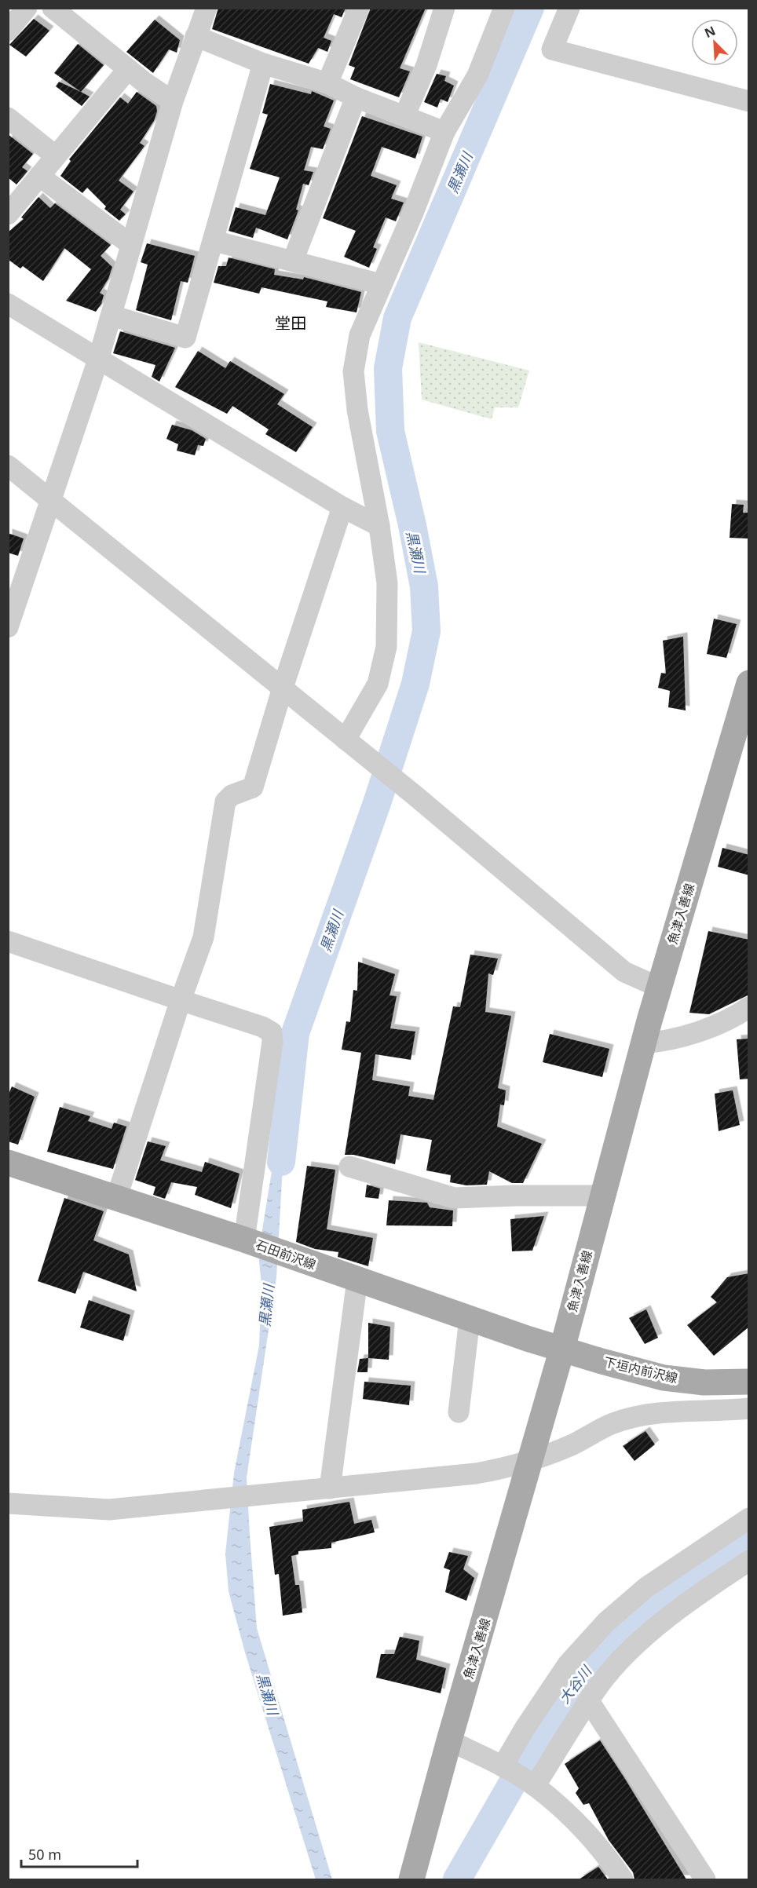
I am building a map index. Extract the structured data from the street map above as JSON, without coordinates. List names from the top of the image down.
{
  "streets": {
    "main road": ["魚津入善線", "石田前沢線", "下垣内前沢線"]
  },
  "crossings": [
    ["魚津入善線", "石田前沢線"],
    ["魚津入善線", "下垣内前沢線"],
    ["石田前沢線", "下垣内前沢線"]
  ],
  "districts": ["堂田"],
  "water": ["黒瀬川", "大谷川"],
  "scale_bar": "50 m",
  "north": "top left"
}
